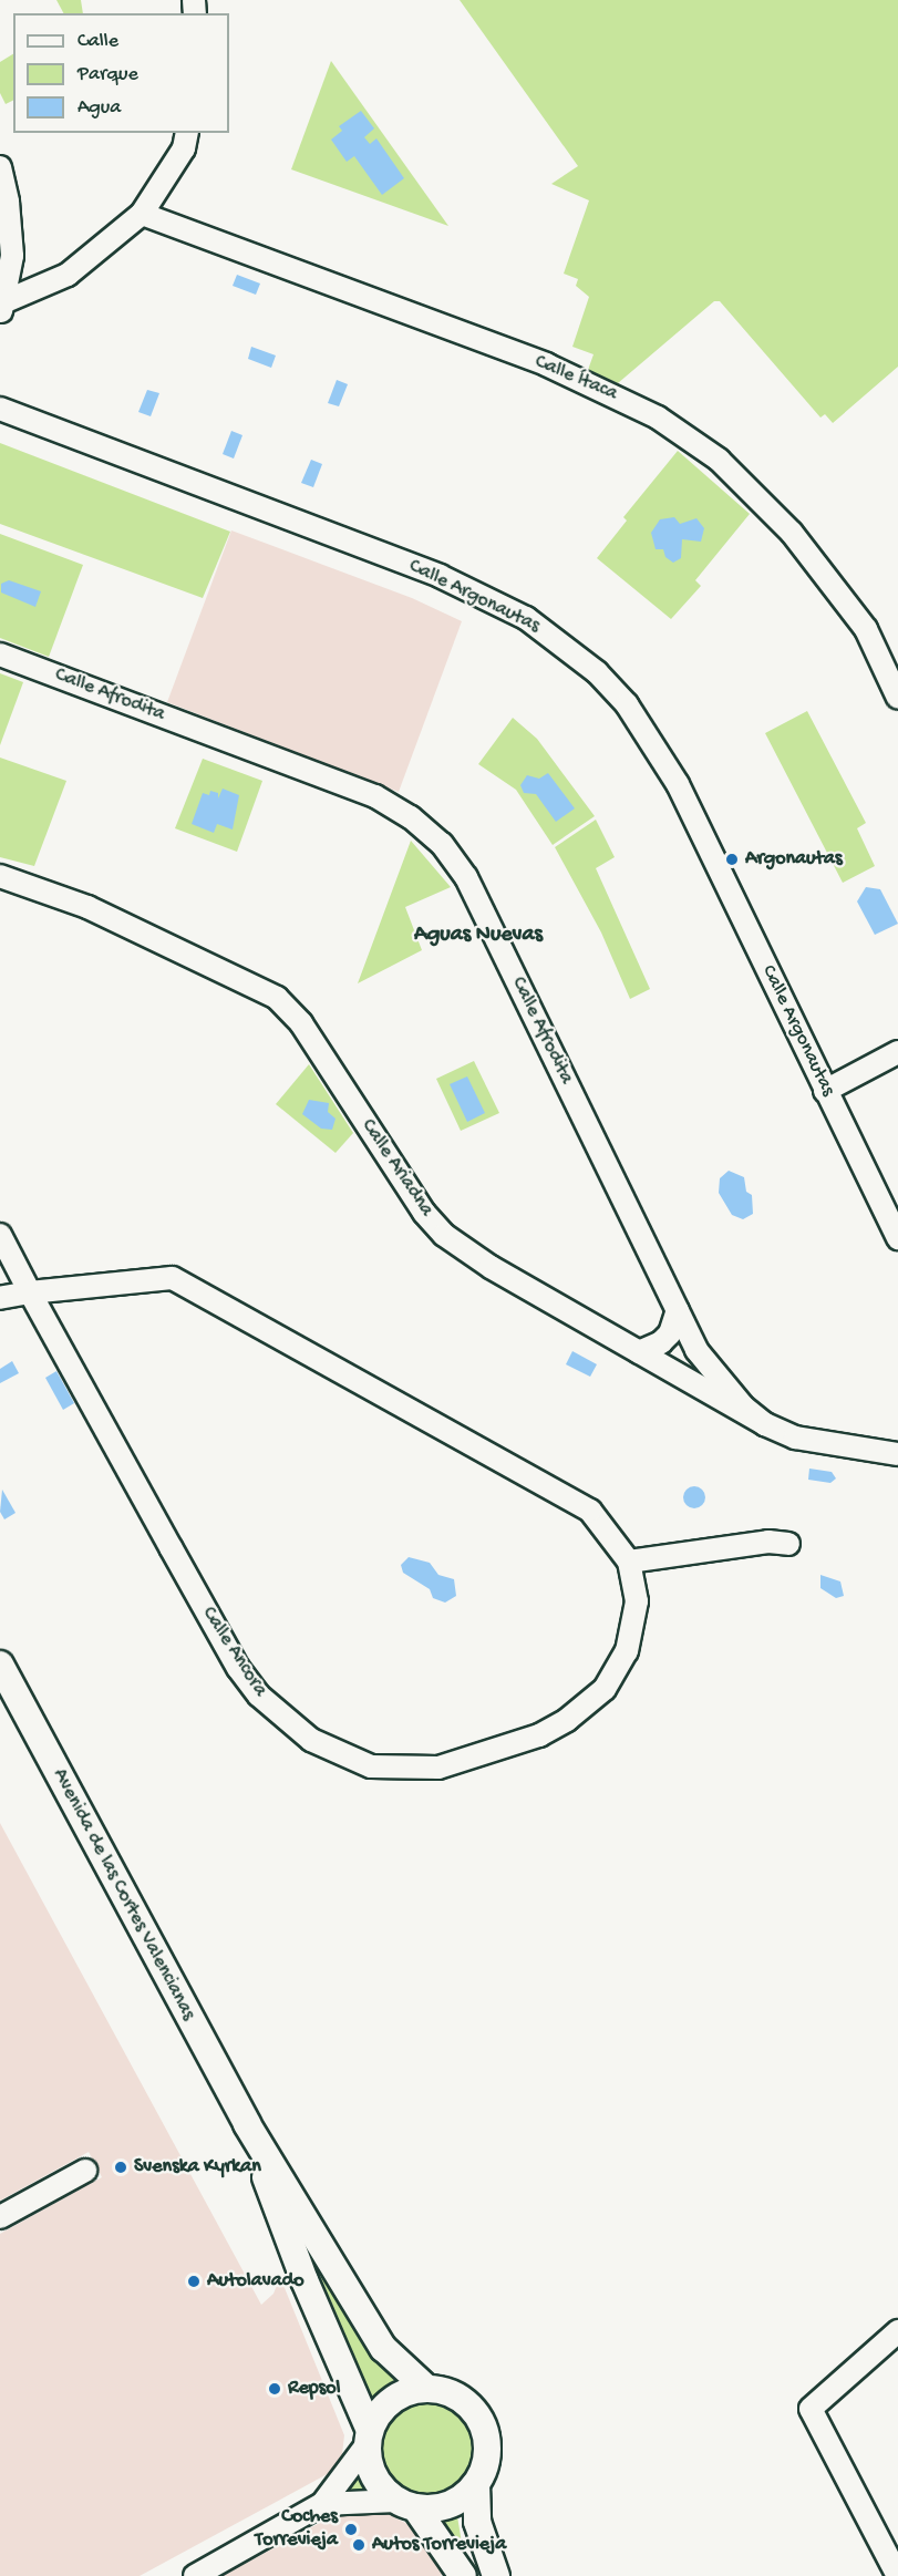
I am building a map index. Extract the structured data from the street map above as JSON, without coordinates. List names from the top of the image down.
{
  "streets": {
    "main road": ["Avenida de las Cortes Valencianas"],
    "street": [
      "Calle Ítaca",
      "Calle Argonautas",
      "Calle Afrodita",
      "Calle Ariadna",
      "Calle Ancora"
    ]
  },
  "crossings": [
    ["Calle Afrodita", "Calle Ariadna"]
  ],
  "districts": ["Aguas Nuevas"],
  "places": [
    "Argonautas",
    "Svenska Kyrkan",
    "Autolavado",
    "Repsol",
    "Coches Torrevieja",
    "Autos Torrevieja"
  ],
  "legend": ["Calle", "Parque", "Agua"]
}
